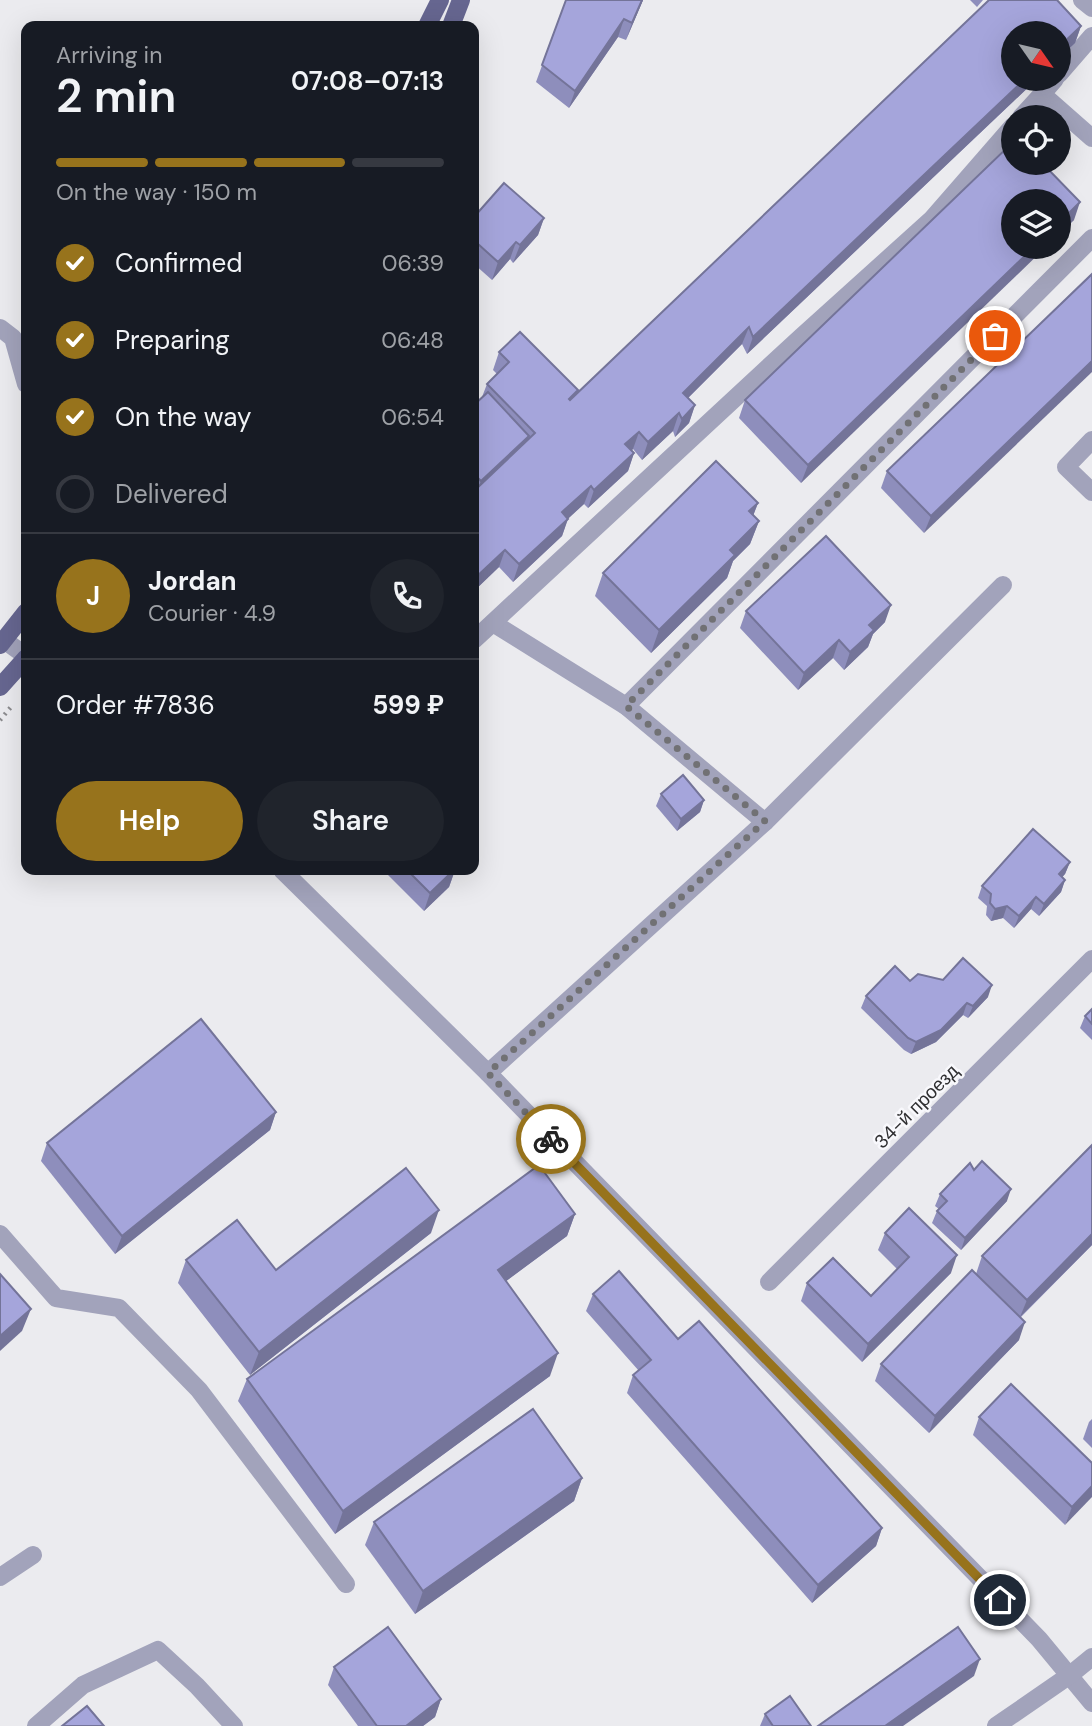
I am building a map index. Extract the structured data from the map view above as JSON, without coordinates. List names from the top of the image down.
{
  "streets": {
    "street": ["34-й проезд"]
  },
  "north": "bottom right",
  "page": {
    "heading": ["2 min", "Arriving in", "07:08–07:13"],
    "panel": [
      "Jordan",
      "Courier · 4.9",
      "Order #7836",
      "599 ₽"
    ],
    "bar": "On the way · 150 m",
    "list": [
      ["Confirmed", "06:39"],
      ["Preparing", "06:48"],
      ["On the way", "06:54"],
      "Delivered"
    ],
    "round": "J",
    "buttons": ["Help", "Share"]
  }
}
